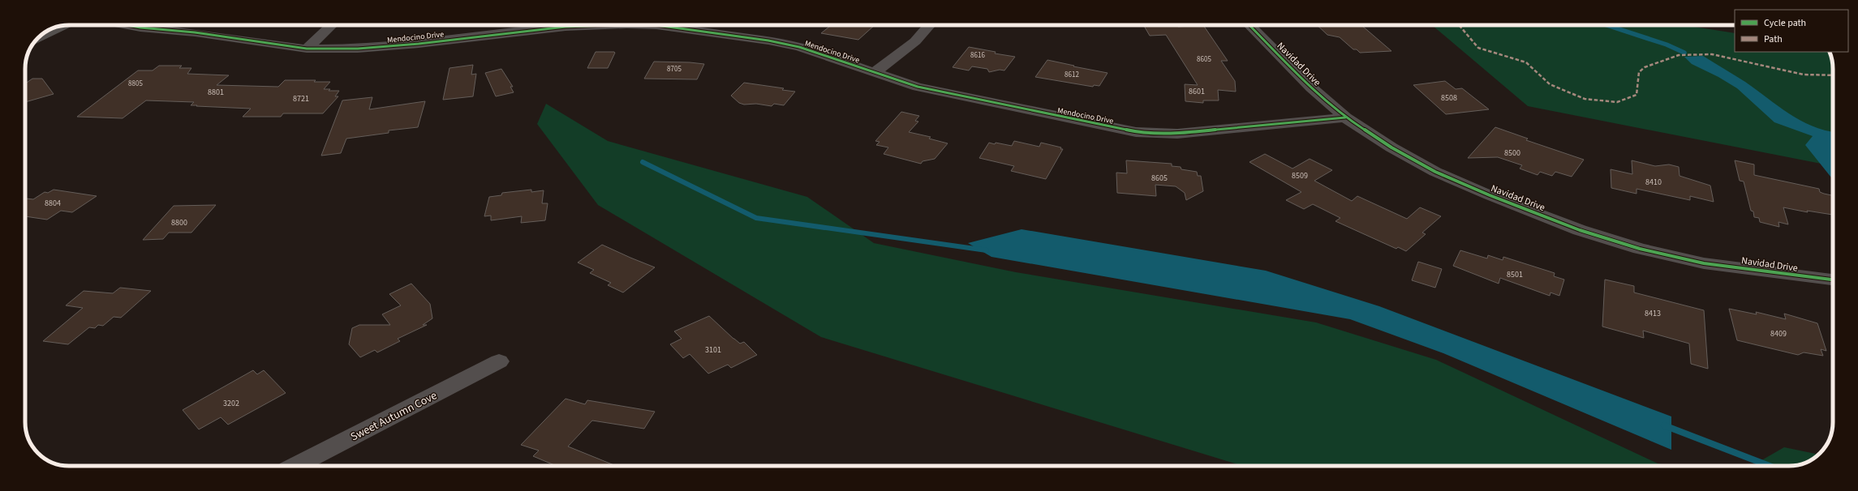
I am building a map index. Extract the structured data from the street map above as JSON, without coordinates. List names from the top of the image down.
{
  "streets": {
    "street": ["Mendocino Drive", "Navidad Drive", "Sweet Autumn Cove"]
  },
  "crossings": [
    ["Mendocino Drive", "Navidad Drive"]
  ],
  "house_numbers": [
    "8616",
    "8605",
    "8705",
    "8612",
    "8805",
    "8601",
    "8801",
    "8508",
    "8721",
    "8500",
    "8509",
    "8605",
    "8410",
    "8804",
    "8800",
    "8501",
    "8413",
    "8409",
    "3101",
    "3202"
  ],
  "legend": ["Cycle path", "Path"]
}
